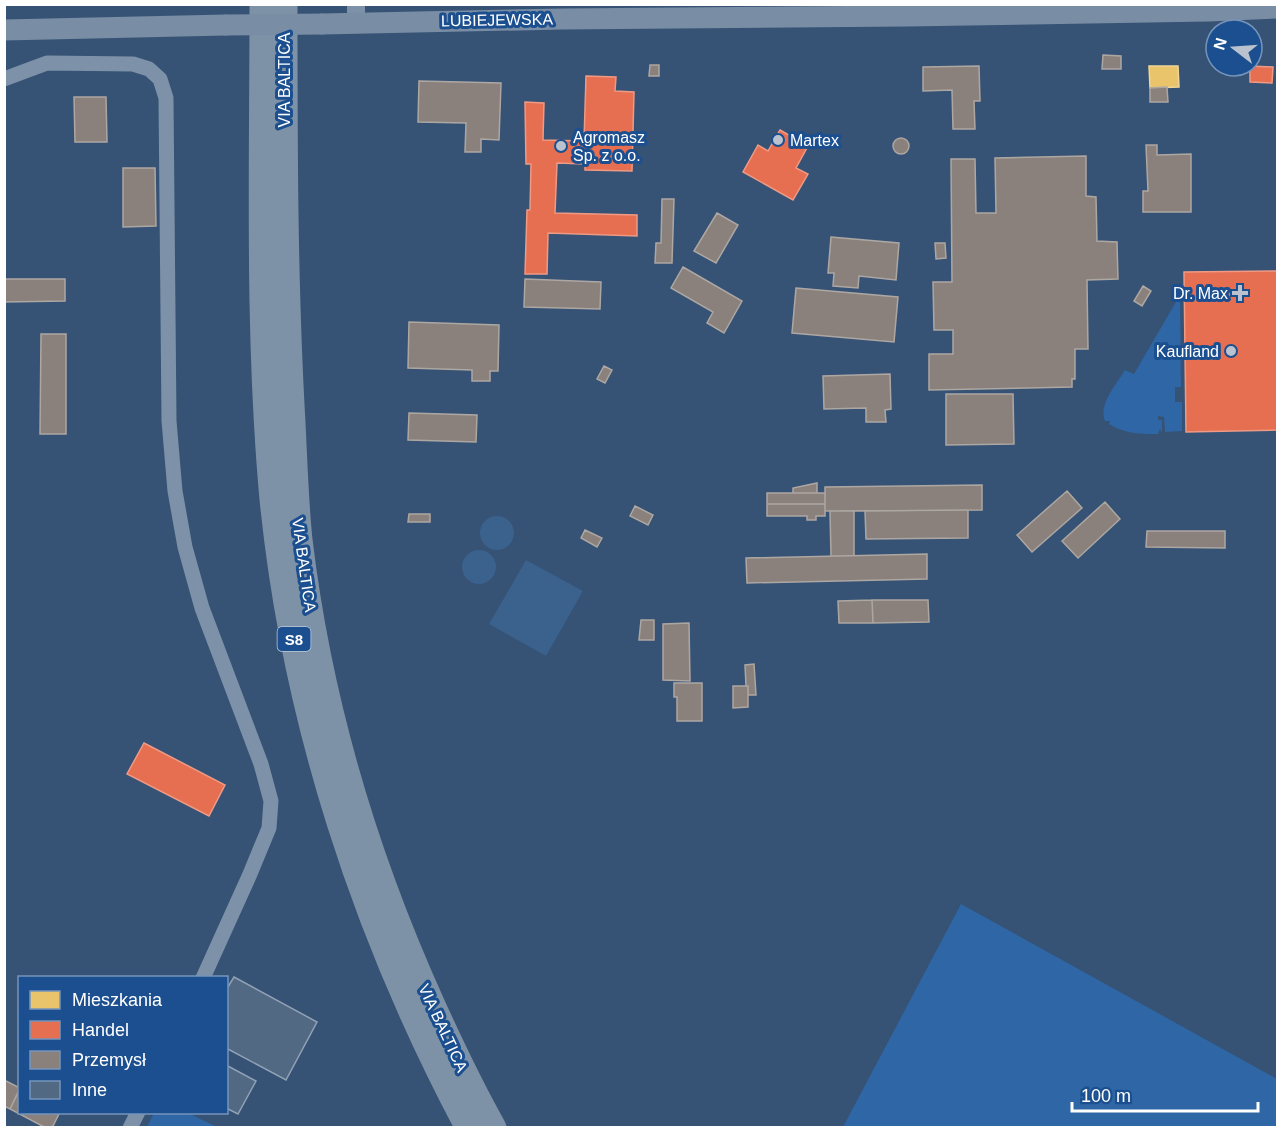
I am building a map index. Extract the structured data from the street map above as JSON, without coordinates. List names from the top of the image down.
{
  "streets": {
    "highway": ["VIA BALTICA", "S8"],
    "main road": ["LUBIEJEWSKA"]
  },
  "places": {
    "other": ["Martex", "Agromasz Sp. z o.o.", "Kaufland"],
    "health": ["Dr. Max"]
  },
  "legend": [
    "Mieszkania",
    "Handel",
    "Przemysł",
    "Inne"
  ],
  "scale_bar": "100 m",
  "north": "left"
}
